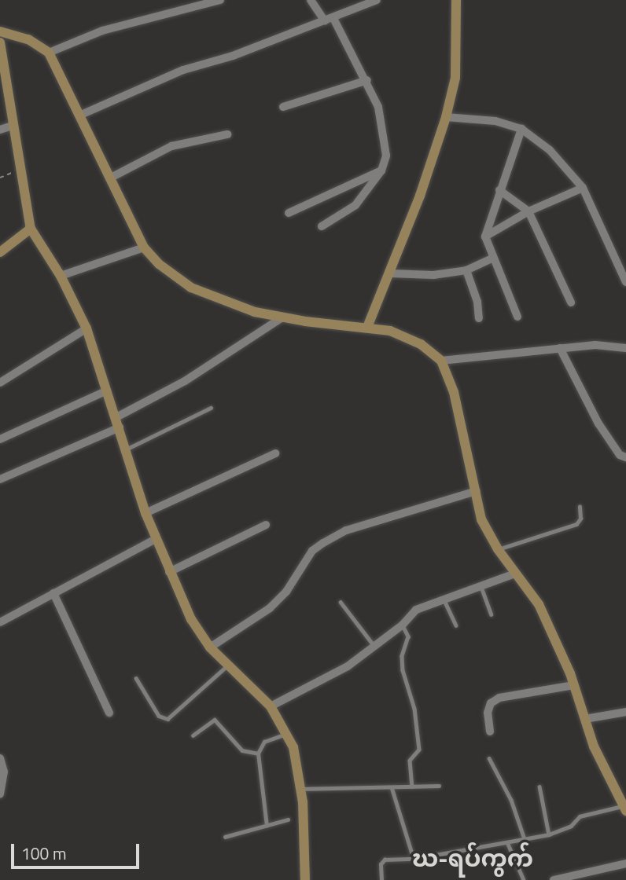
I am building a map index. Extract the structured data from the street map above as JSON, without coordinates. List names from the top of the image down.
{
  "districts": ["ဃ-ရပ်ကွက်"],
  "scale_bar": "100 m"
}
